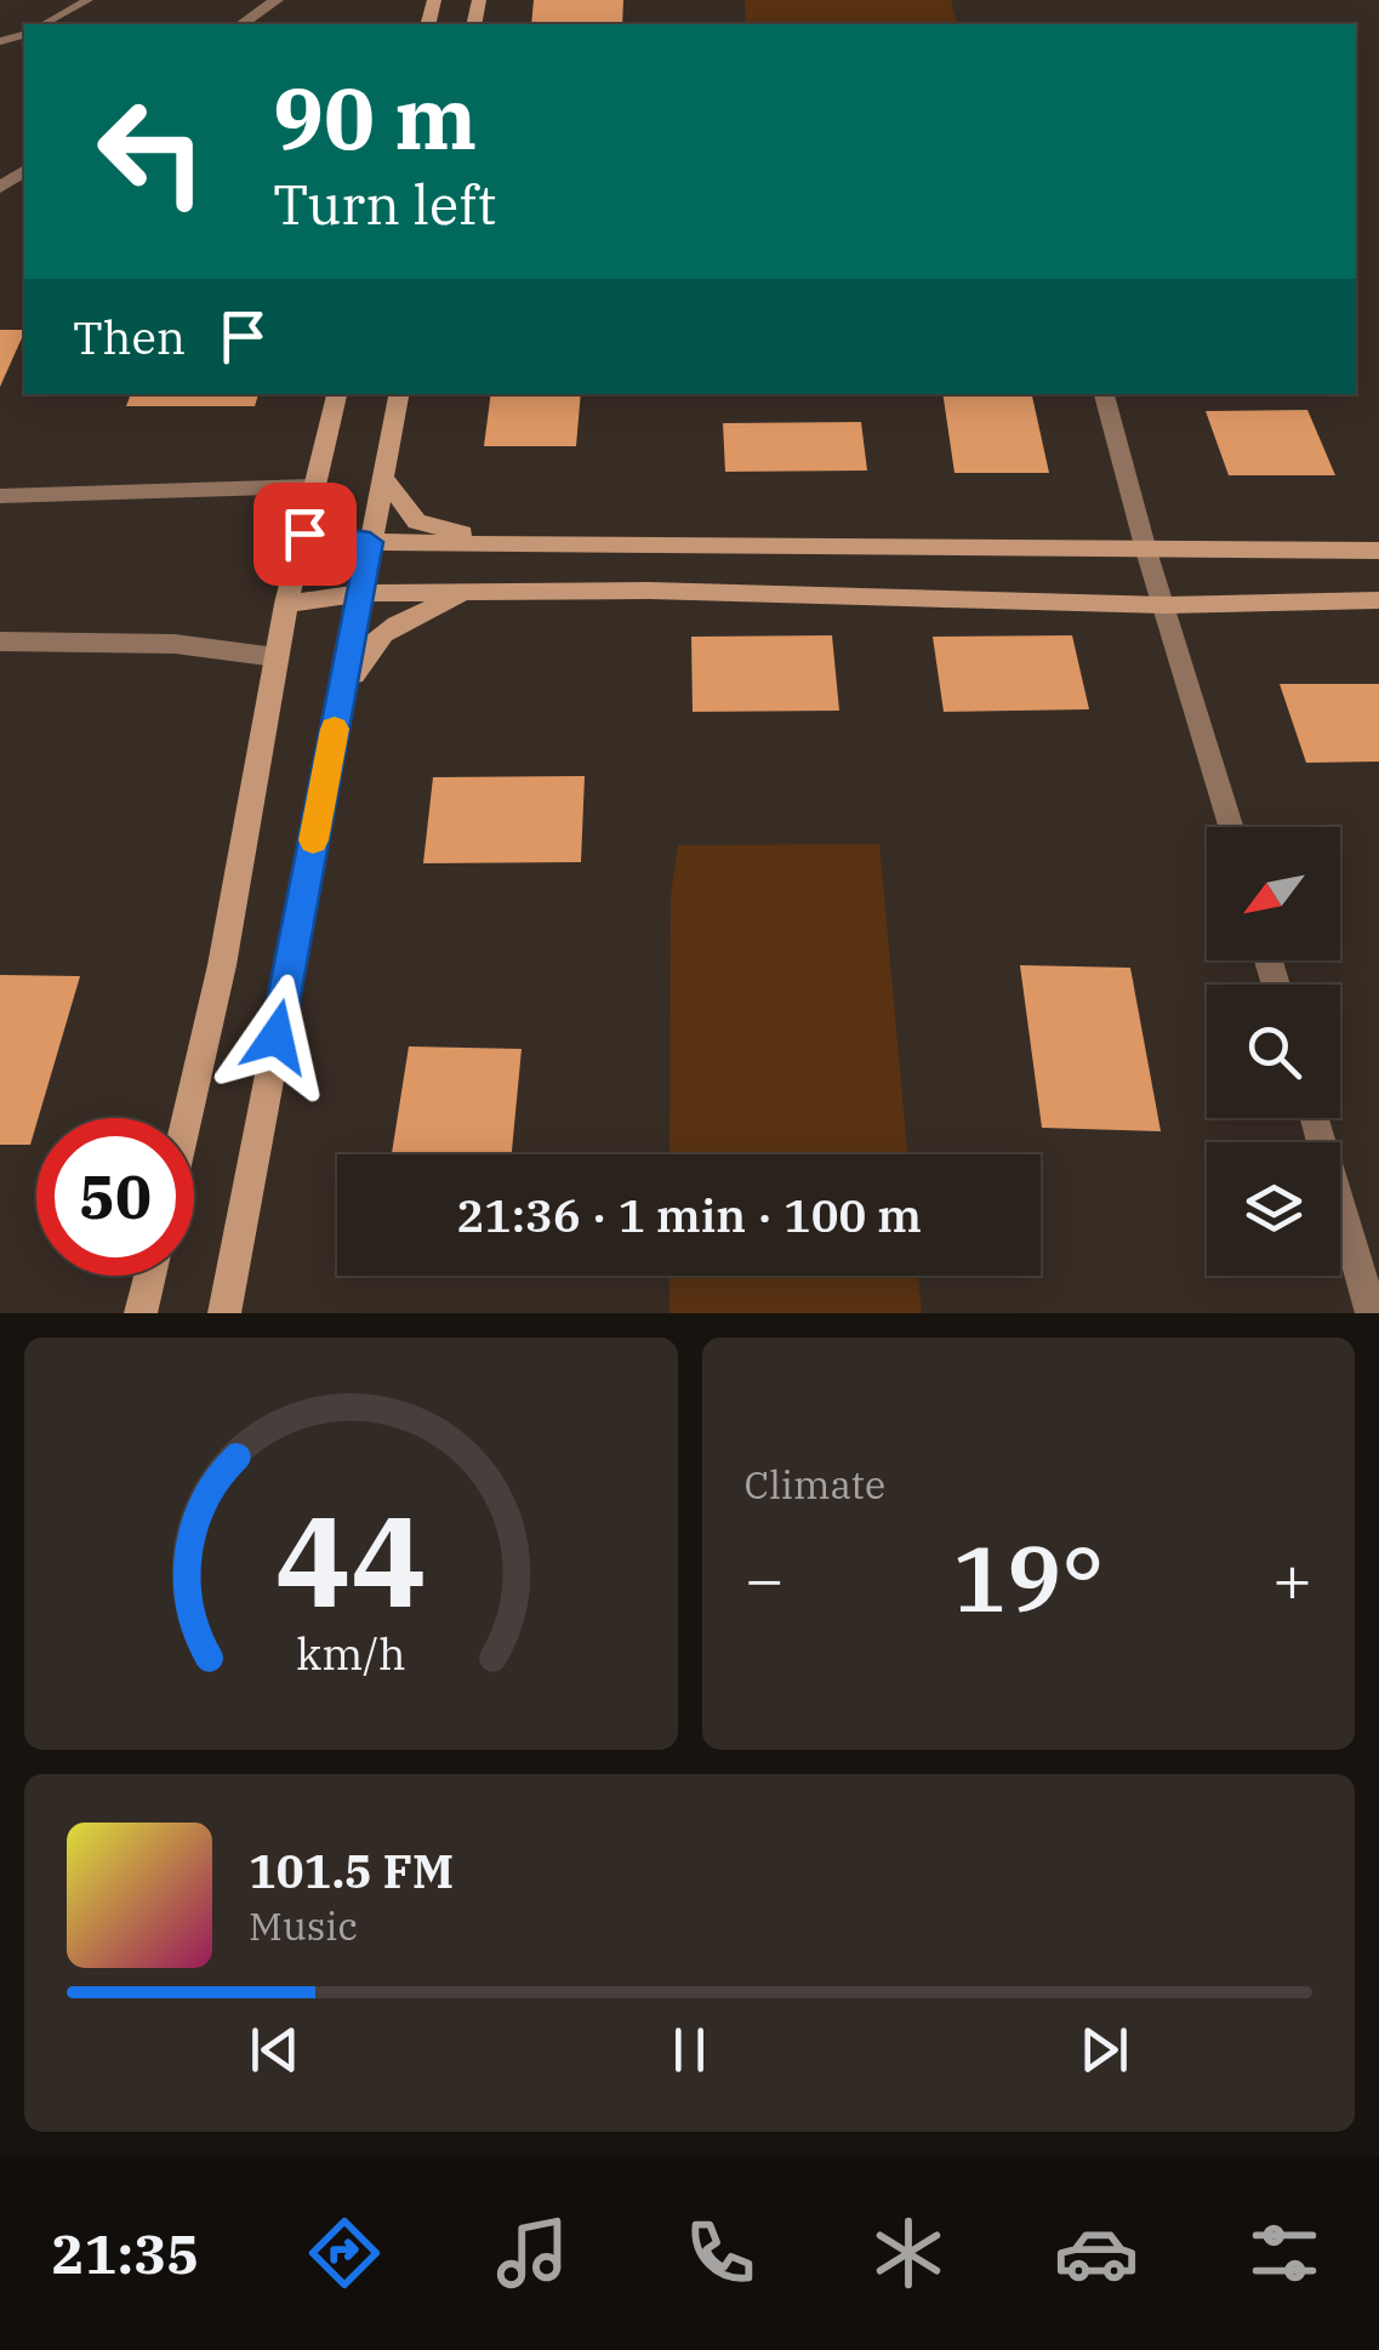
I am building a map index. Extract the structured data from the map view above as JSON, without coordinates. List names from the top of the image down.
{
  "north": "bottom left",
  "page": {
    "turn": ["90 m", "Turn left"],
    "then": "Then",
    "limit": "50",
    "trip": "21:36 · 1 min · 100 m",
    "tile": "Climate",
    "heat": ["−", "19°", "+"],
    "song": ["101.5 FM", "Music"],
    "tabs": "21:35",
    "gauge": ["44", "km/h"]
  }
}
